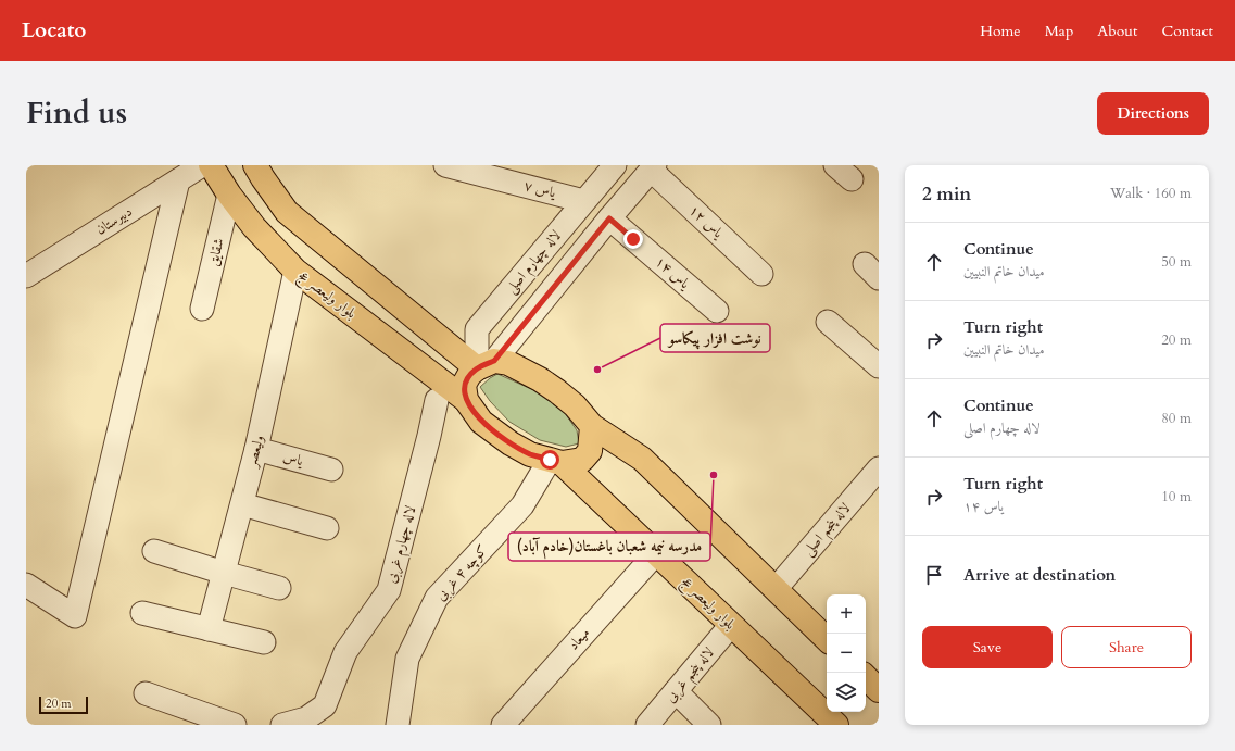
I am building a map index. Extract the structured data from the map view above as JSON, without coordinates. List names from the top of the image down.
{
  "streets": {
    "main road": ["بلوار ولیعصر عج"],
    "street": [
      "یاس ۷",
      "دبیرستان",
      "یاس ۱۲",
      "شقایق",
      "لاله چهارم اصلی",
      "یاس ۱۴",
      "ولیعصر",
      "یاس",
      "لاله پنجم اصلی",
      "لاله چهارم غربی",
      "کوچه ۴ غربی",
      "میعاد",
      "لاله پنجم غربی"
    ]
  },
  "crossings": [
    ["یاس ۷", "لاله چهارم اصلی"],
    ["شقایق", "بلوار ولیعصر عج"],
    ["بلوار ولیعصر عج", "ولیعصر"],
    ["بلوار ولیعصر عج", "کوچه ۴ غربی"],
    ["بلوار ولیعصر عج", "میعاد"],
    ["بلوار ولیعصر عج", "لاله پنجم غربی"],
    ["ولیعصر", "یاس"]
  ],
  "places": ["نوشت افزار پیکاسو", "مدرسه نیمه شعبان باغستان(خادم آباد)"],
  "scale_bar": "20 m",
  "page": {
    "header": "Locato",
    "nav": [
      "Home",
      "Map",
      "About",
      "Contact"
    ],
    "title": "Find us",
    "buttons": [
      "Directions",
      ["Save", "Share"]
    ],
    "heading": ["2 min", "Walk · 160 m"],
    "list": [
      ["Continue", "میدان خاتم النبیین", "50 m"],
      ["Turn right", "میدان خاتم النبیین", "20 m"],
      ["Continue", "لاله چهارم اصلی", "80 m"],
      ["Turn right", "یاس ۱۴", "10 m"],
      "Arrive at destination"
    ],
    "map_buttons": ["+", "−"],
    "scale": "20 m"
  }
}
